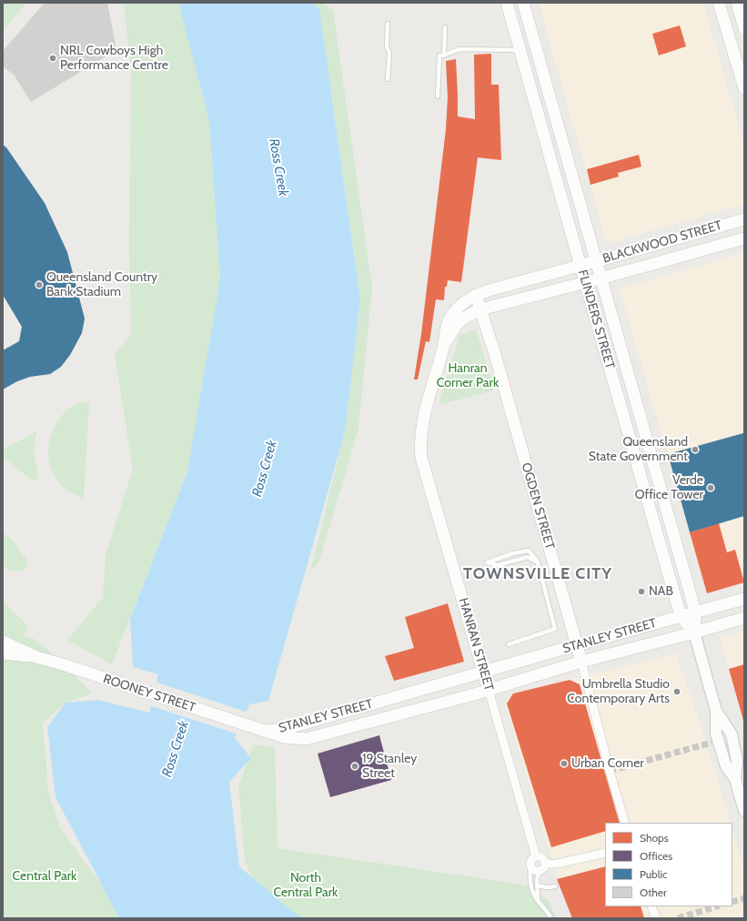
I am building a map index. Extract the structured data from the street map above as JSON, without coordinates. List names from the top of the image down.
{
  "streets": {
    "main road": [
      "BLACKWOOD STREET",
      "FLINDERS STREET",
      "OGDEN STREET",
      "STANLEY STREET",
      "HANRAN STREET",
      "ROONEY STREET"
    ]
  },
  "crossings": [
    ["BLACKWOOD STREET", "FLINDERS STREET"],
    ["BLACKWOOD STREET", "OGDEN STREET"],
    ["BLACKWOOD STREET", "HANRAN STREET"],
    ["FLINDERS STREET", "STANLEY STREET"],
    ["OGDEN STREET", "STANLEY STREET"],
    ["OGDEN STREET", "HANRAN STREET"],
    ["STANLEY STREET", "HANRAN STREET"],
    ["STANLEY STREET", "ROONEY STREET"]
  ],
  "districts": ["TOWNSVILLE CITY"],
  "water": ["Ross Creek"],
  "parks": ["Hanran Corner Park", "Central Park", "North Central Park"],
  "places": [
    "NRL Cowboys High Performance Centre",
    "Queensland Country Bank Stadium",
    "Queensland State Government",
    "Verde Office Tower",
    "NAB",
    "Umbrella Studio Contemporary Arts",
    "Urban Corner",
    "19 Stanley Street"
  ],
  "legend": [
    "Shops",
    "Offices",
    "Public",
    "Other"
  ]
}
